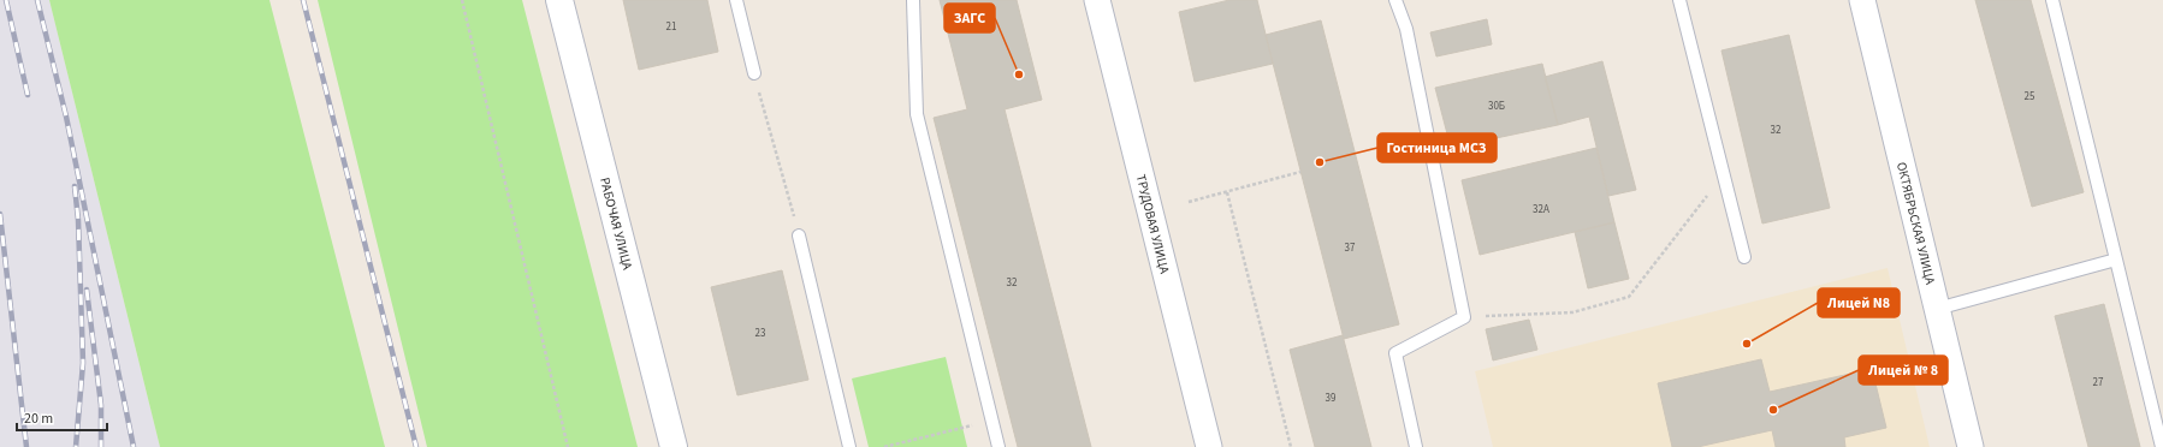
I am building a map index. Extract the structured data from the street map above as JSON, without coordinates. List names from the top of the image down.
{
  "streets": {
    "street": ["РАБОЧАЯ УЛИЦА", "ТРУДОВАЯ УЛИЦА", "ОКТЯБРЬСКАЯ УЛИЦА"]
  },
  "places": [
    "ЗАГС",
    "Гостиница МСЗ",
    "Лицей N8",
    "Лицей № 8"
  ],
  "house_numbers": [
    "21",
    "25",
    "30Б",
    "32",
    "32А",
    "37",
    "32",
    "23",
    "27",
    "39"
  ],
  "scale_bar": "20 m"
}
